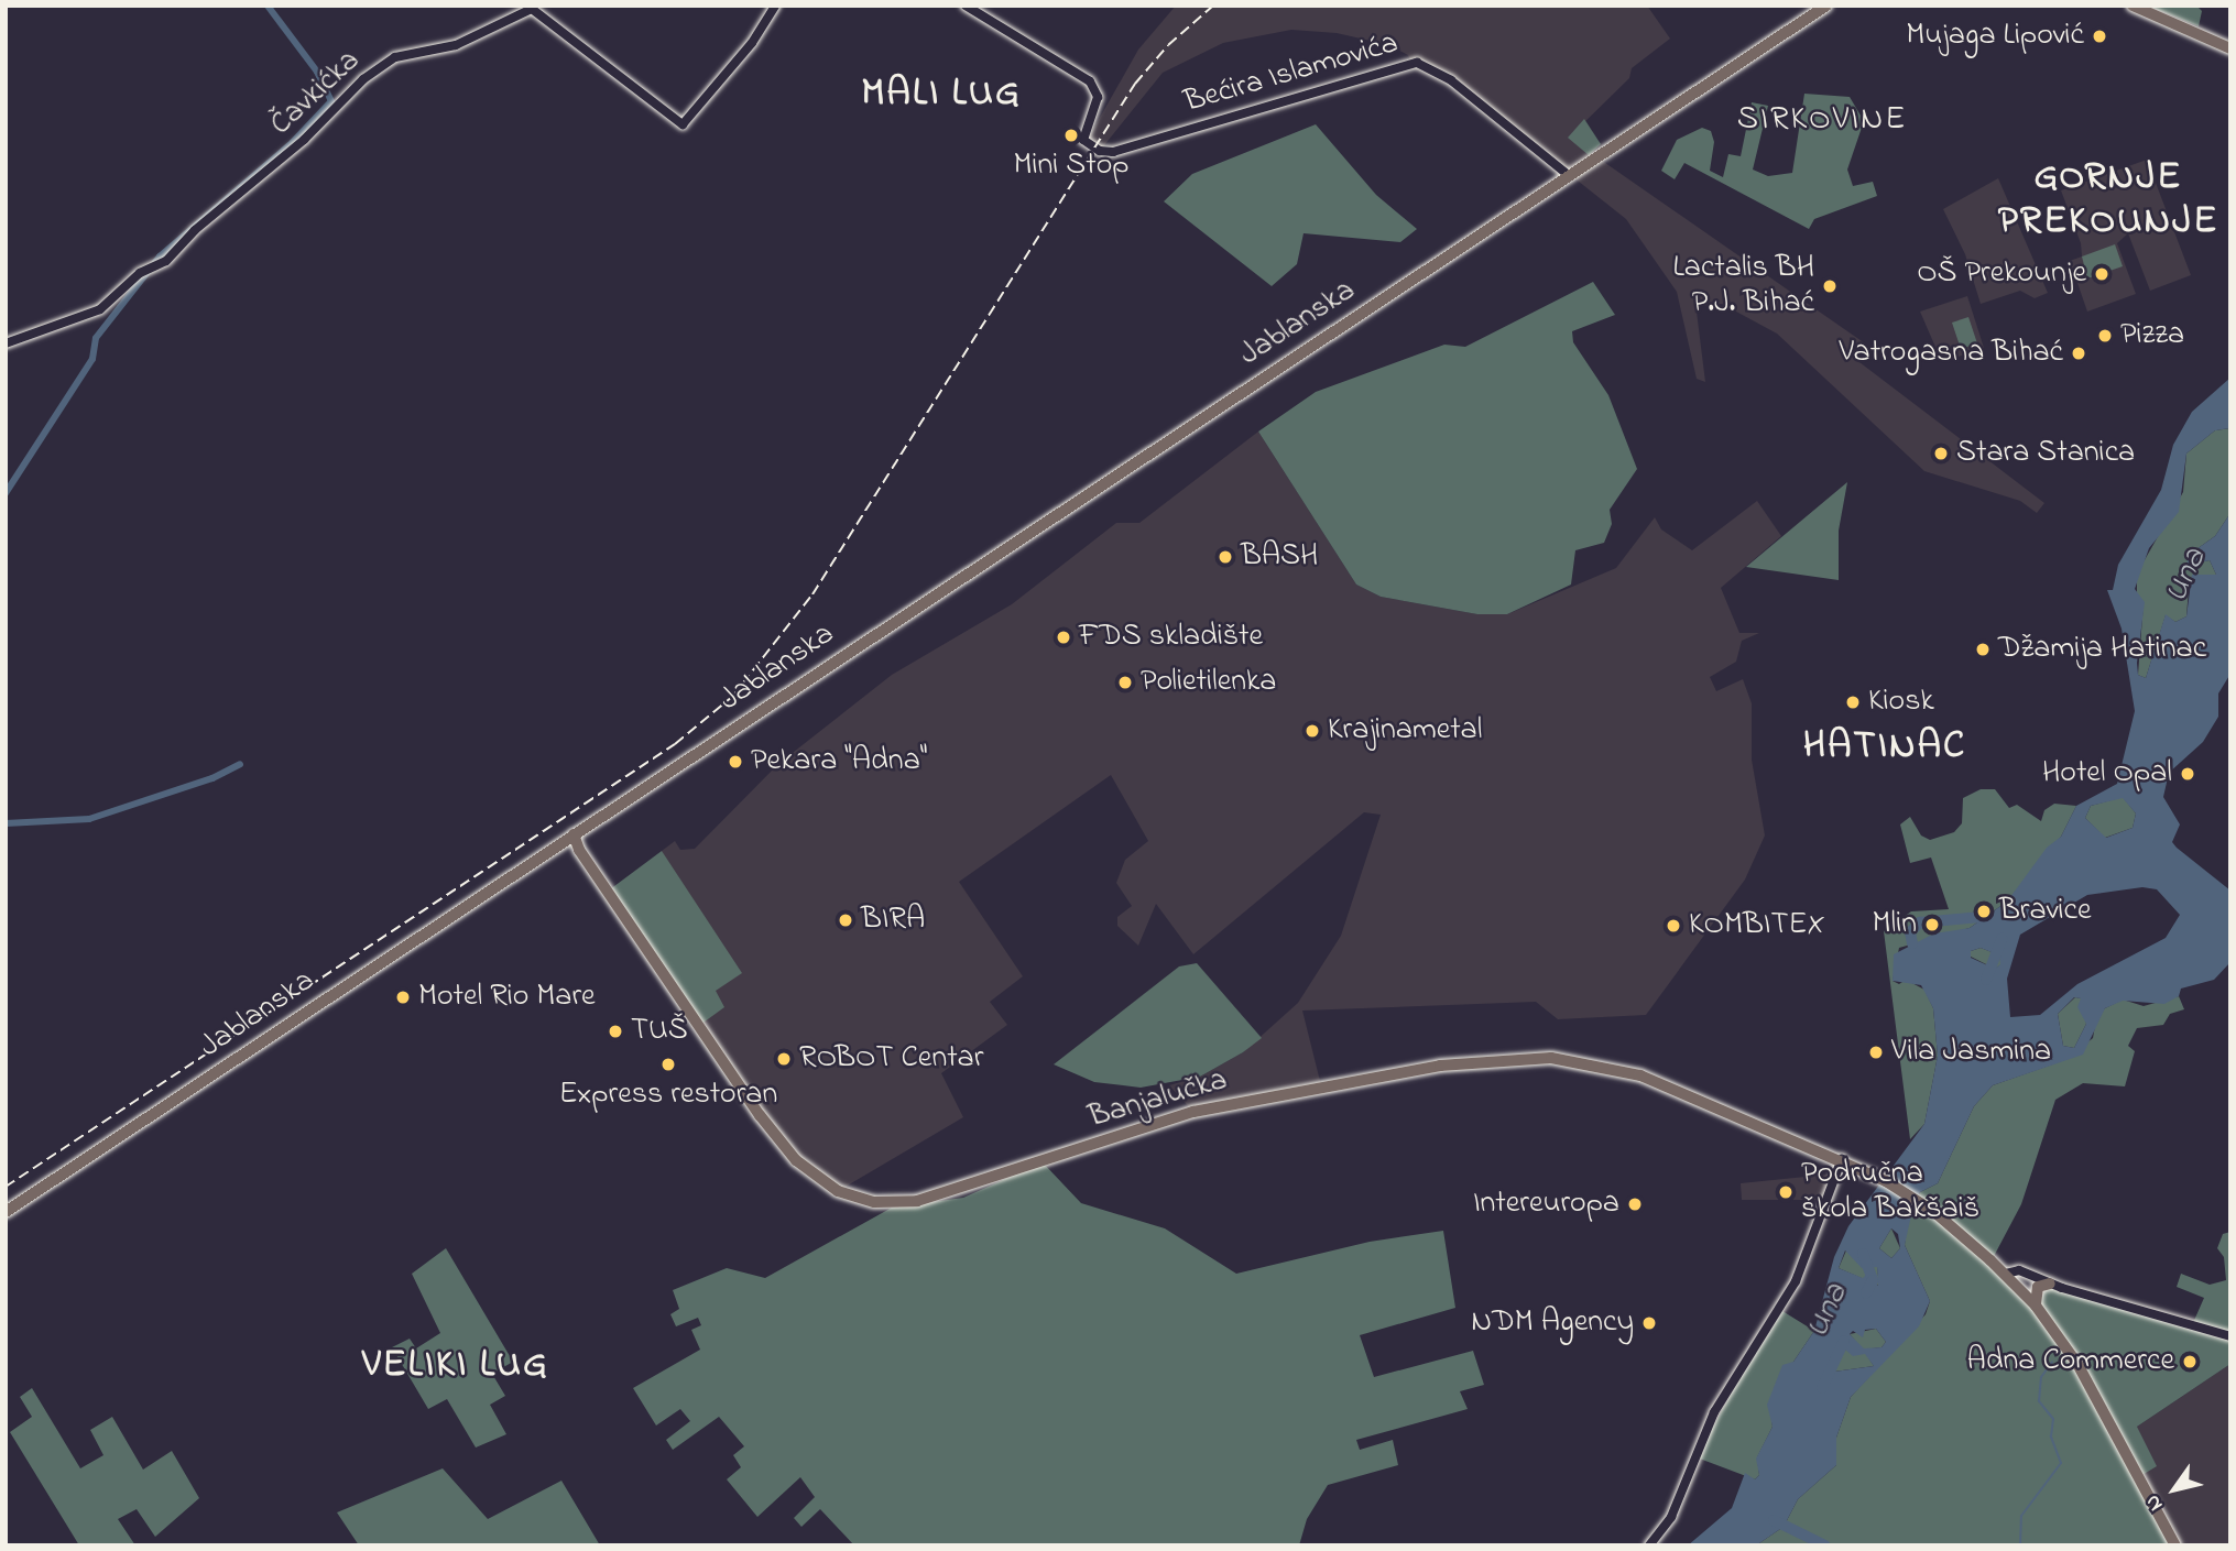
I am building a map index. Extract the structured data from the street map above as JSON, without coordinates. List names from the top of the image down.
{
  "streets": {
    "main road": ["Jablanska", "Banjalučka"],
    "street": ["Bećira Islamovića", "Čavkićka"]
  },
  "crossings": [
    ["Bećira Islamovića", "Jablanska"]
  ],
  "districts": [
    "MALI LUG",
    "SIRKOVINE",
    "GORNJE PREKOUNJE",
    "HATINAC",
    "VELIKI LUG"
  ],
  "water": ["Una"],
  "places": [
    "Mujaga Lipović",
    "Mini Stop",
    "OŠ Prekounje",
    "Lactalis BH P.J. Bihać",
    "Pizza",
    "Vatrogasna Bihać",
    "Stara Stanica",
    "BASH",
    "FDS skladište",
    "Džamija Hatinac",
    "Polietilenka",
    "Kiosk",
    "Krajinametal",
    "Pekara \"Adna\"",
    "Hotel Opal",
    "Bravice",
    "BIRA",
    "Mlin",
    "KOMBITEX",
    "Motel Rio Mare",
    "TUŠ",
    "Vila Jasmina",
    "ROBOT Centar",
    "Express restoran",
    "Područna škola Bakšaiš",
    "Intereuropa",
    "NDM Agency",
    "Adna Commerce"
  ],
  "north": "bottom left"
}
